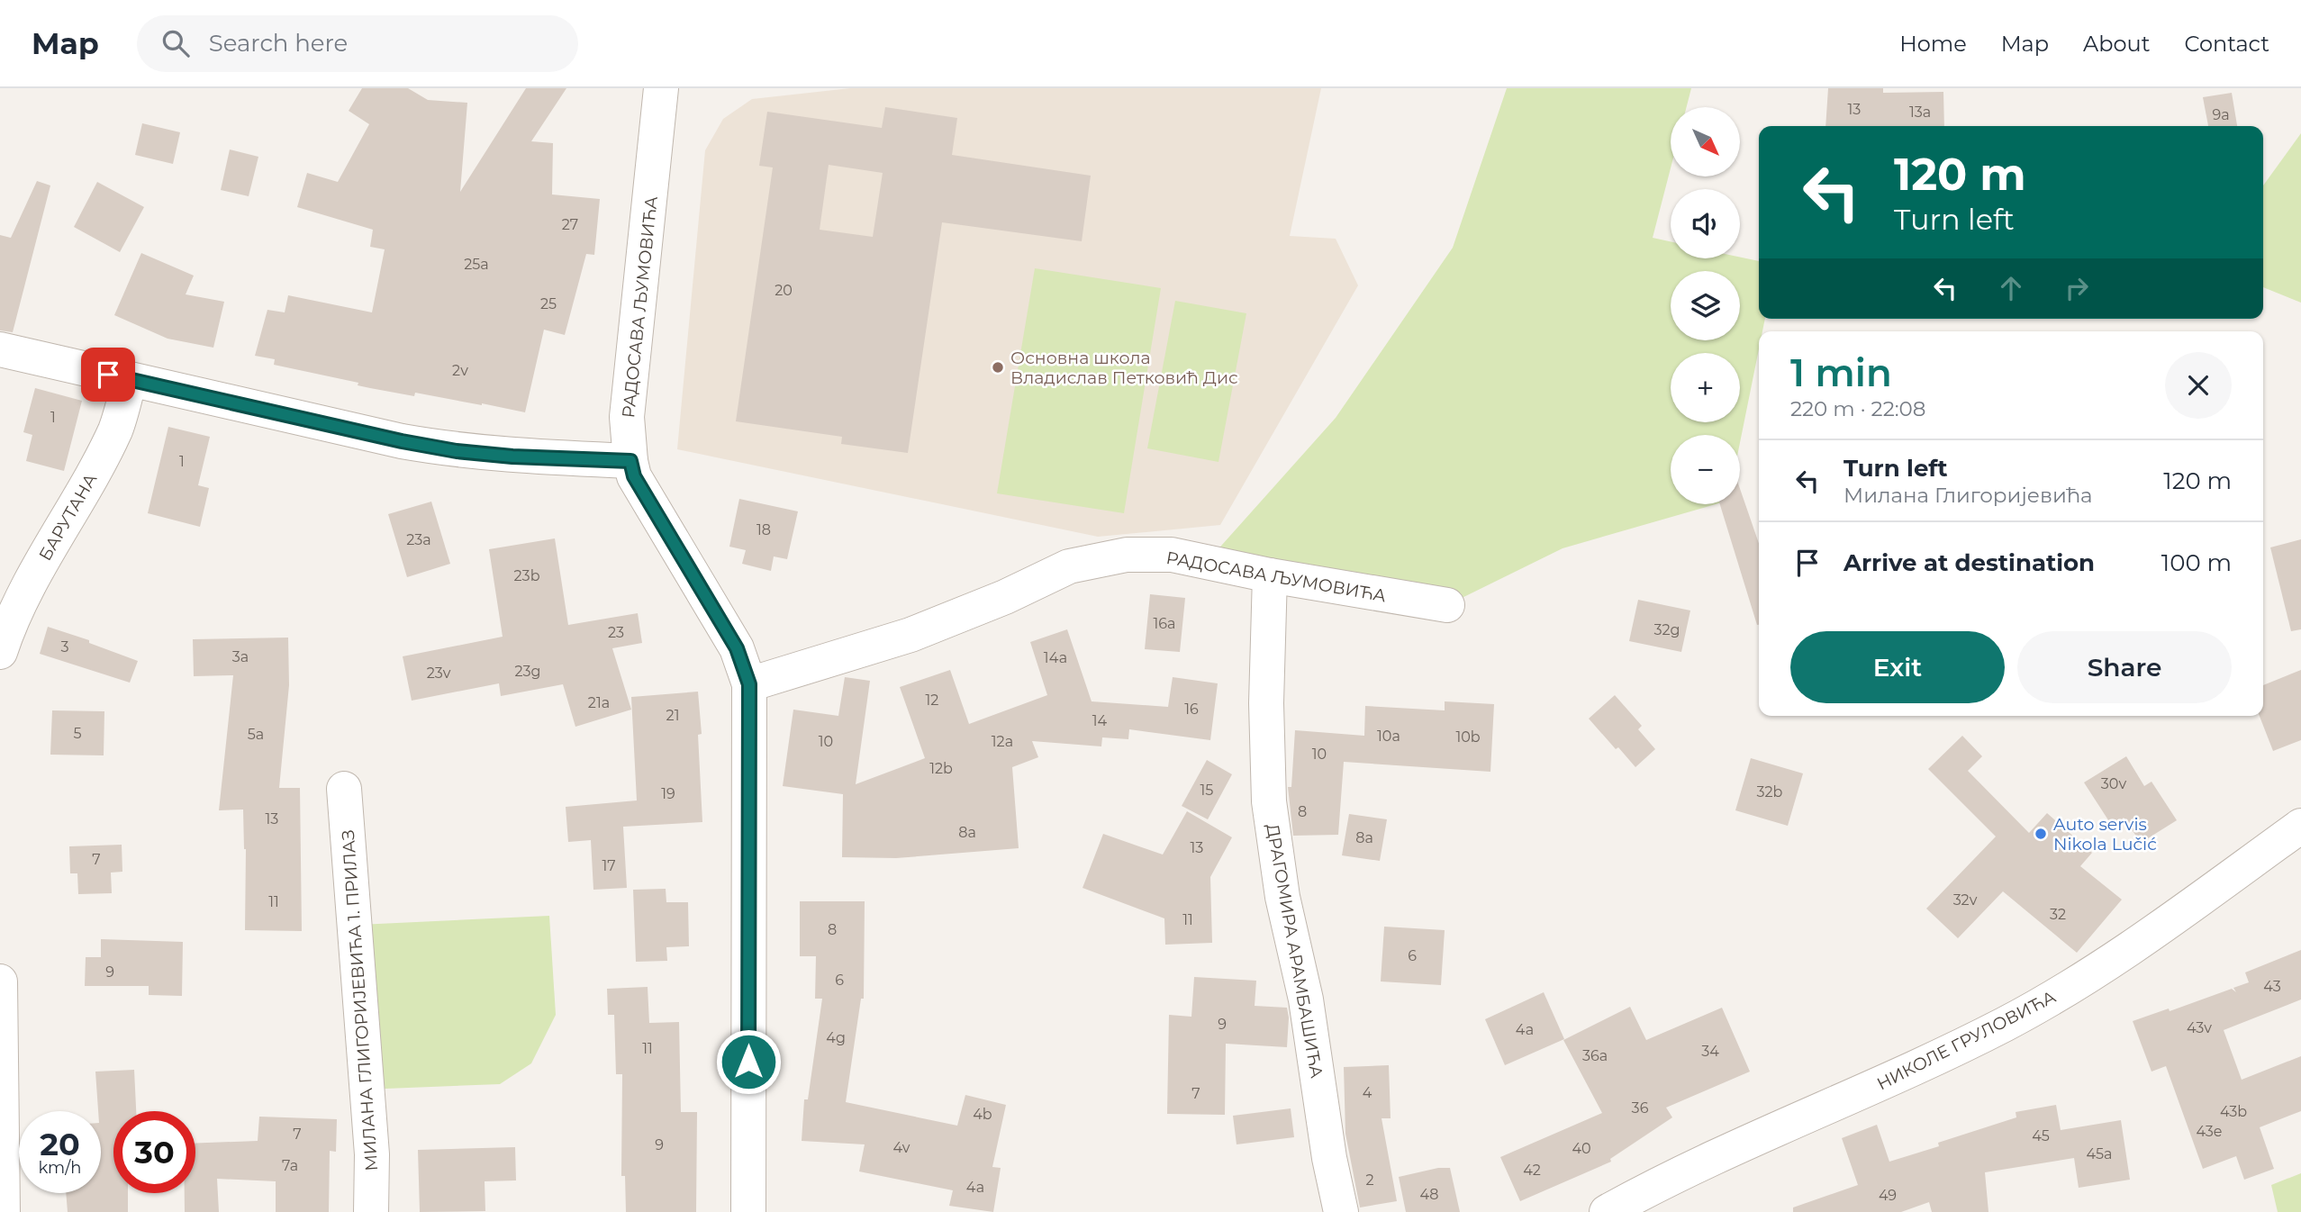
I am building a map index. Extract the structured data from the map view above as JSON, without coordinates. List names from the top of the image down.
{
  "streets": {
    "street": [
      "РАДОСАВА ЉУМОВИЋА",
      "БАРУТАНА",
      "ДРАГОМИРА АРАМБАШИЋА",
      "МИЛАНА ГЛИГОРИЈЕВИЋА 1. ПРИЛАЗ",
      "НИКОЛЕ ГРУЛОВИЋА"
    ]
  },
  "crossings": [
    ["РАДОСАВА ЉУМОВИЋА", "ДРАГОМИРА АРАМБАШИЋА"]
  ],
  "places": ["Основна школа Владислав Петковић Дис", "Auto servis Nikola Lučić"],
  "house_numbers": [
    "13",
    "13a",
    "9a",
    "27",
    "25a",
    "20",
    "25",
    "2v",
    "1",
    "1",
    "18",
    "23a",
    "23b",
    "16a",
    "32g",
    "23",
    "3",
    "3a",
    "14a",
    "23g",
    "23v",
    "12",
    "21a",
    "16",
    "21",
    "14",
    "5",
    "5a",
    "10a",
    "10b",
    "10",
    "12a",
    "10",
    "12b",
    "30v",
    "15",
    "32b",
    "19",
    "8",
    "13",
    "8a",
    "8a",
    "13",
    "7",
    "17",
    "32v",
    "11",
    "32",
    "11",
    "8",
    "6",
    "9",
    "6",
    "43",
    "9",
    "43v",
    "4a",
    "4g",
    "11",
    "34",
    "36a",
    "4",
    "7",
    "36",
    "43b",
    "4b",
    "43e",
    "7",
    "45",
    "9",
    "4v",
    "40",
    "45a",
    "7a",
    "42",
    "2",
    "4a",
    "48",
    "49"
  ],
  "north": "bottom right",
  "page": {
    "header": "Map",
    "search": "Search here",
    "nav": [
      "Home",
      "Map",
      "About",
      "Contact"
    ],
    "map_buttons": ["+", "−"],
    "turn": ["120 m", "Turn left"],
    "heading": ["1 min", "220 m · 22:08"],
    "list": [
      {
        "name": "Turn left",
        "note": "Милана Глигоријевића",
        "value": "120 m"
      },
      {
        "name": "Arrive at destination",
        "value": "100 m"
      }
    ],
    "buttons": ["Exit", "Share"],
    "speed": "20 km/h",
    "limit": "30"
  }
}
